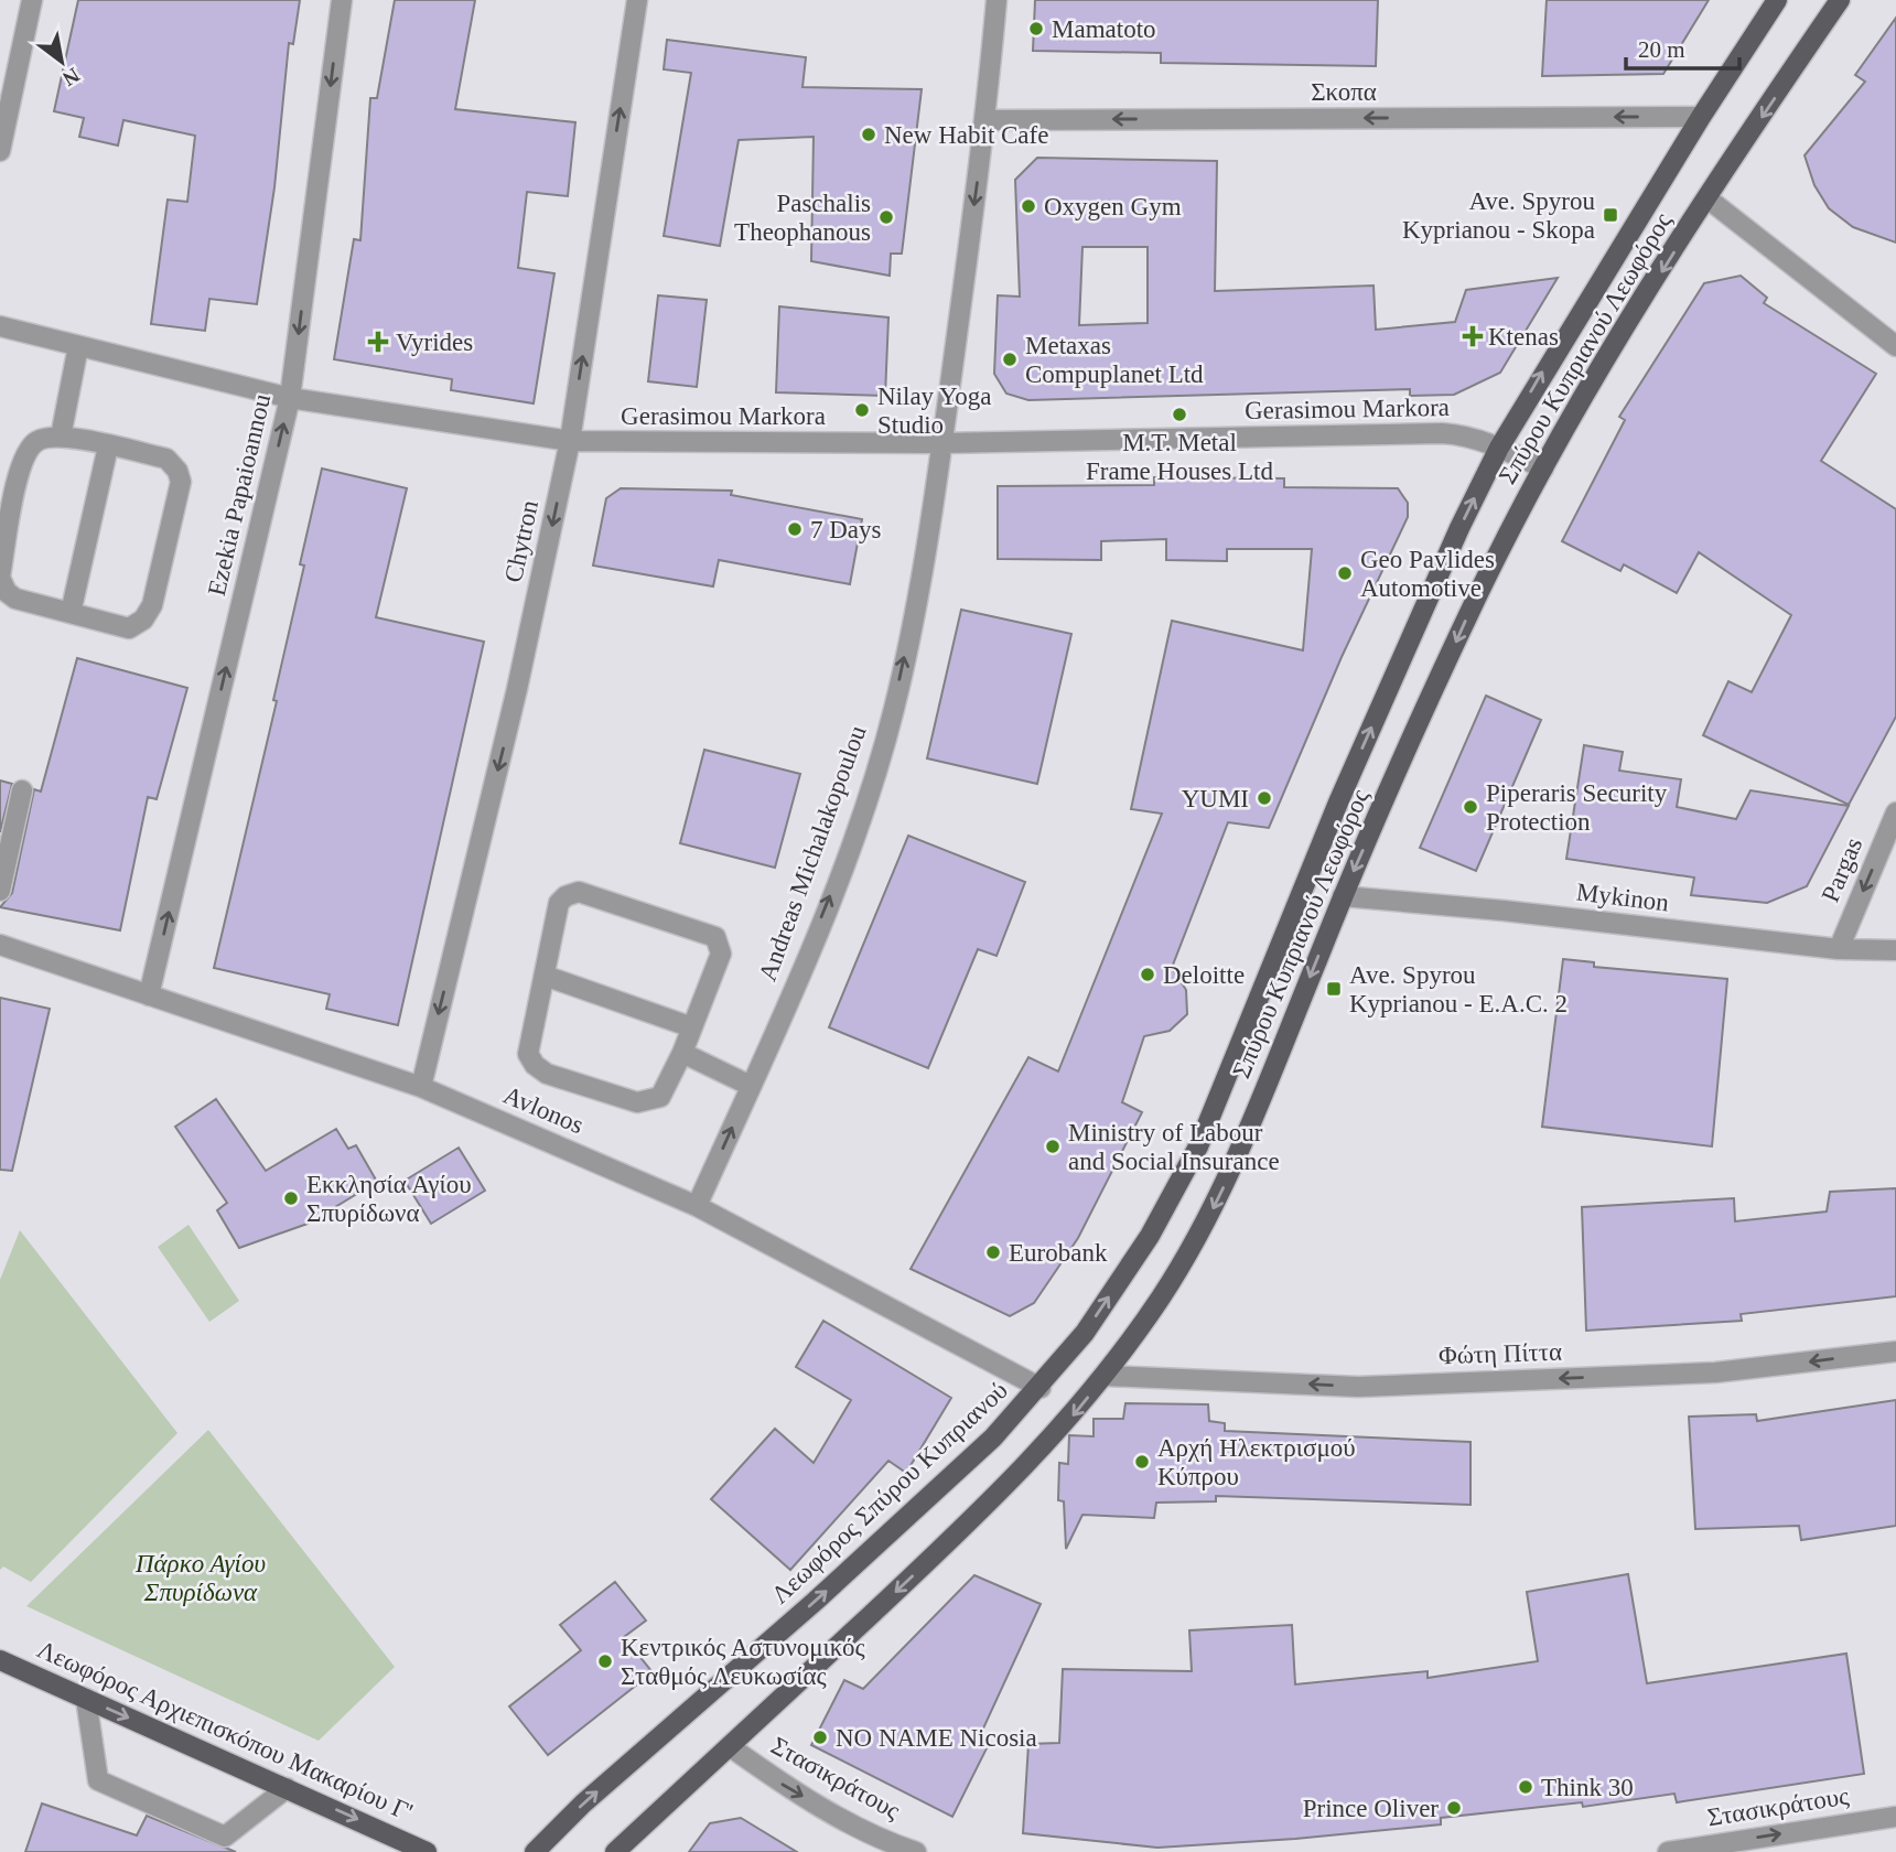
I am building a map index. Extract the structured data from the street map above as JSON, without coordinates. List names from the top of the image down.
{
  "streets": {
    "main road": ["Σπύρου Κυπριανού Λεωφόρος", "Λεωφόρος Σπύρου Κυπριανού", "Λεωφόρος Αρχιεπισκόπου Μακαρίου Γ'"],
    "street": [
      "Σκοπα",
      "Gerasimou Markora",
      "Ezekia Papaioannou",
      "Chytron",
      "Andreas Michalakopoulou",
      "Pargas",
      "Mykinon",
      "Avlonos",
      "Φώτη Πίττα",
      "Στασικράτους"
    ]
  },
  "crossings": [
    ["Σκοπα", "Σπύρου Κυπριανού Λεωφόρος"],
    ["Σκοπα", "Andreas Michalakopoulou"],
    ["Σπύρου Κυπριανού Λεωφόρος", "Gerasimou Markora"],
    ["Σπύρου Κυπριανού Λεωφόρος", "Mykinon"],
    ["Σπύρου Κυπριανού Λεωφόρος", "Avlonos"],
    ["Σπύρου Κυπριανού Λεωφόρος", "Φώτη Πίττα"],
    ["Σπύρου Κυπριανού Λεωφόρος", "Λεωφόρος Σπύρου Κυπριανού"],
    ["Σπύρου Κυπριανού Λεωφόρος", "Στασικράτους"],
    ["Gerasimou Markora", "Ezekia Papaioannou"],
    ["Gerasimou Markora", "Chytron"],
    ["Gerasimou Markora", "Andreas Michalakopoulou"],
    ["Ezekia Papaioannou", "Avlonos"],
    ["Chytron", "Avlonos"],
    ["Andreas Michalakopoulou", "Avlonos"],
    ["Pargas", "Mykinon"],
    ["Avlonos", "Λεωφόρος Σπύρου Κυπριανού"]
  ],
  "one_way": [
    "Σκοπα",
    "Pargas",
    "Φώτη Πίττα",
    "Λεωφόρος Σπύρου Κυπριανού",
    "Λεωφόρος Αρχιεπισκόπου Μακαρίου Γ'",
    "Στασικράτους"
  ],
  "parks": ["Πάρκο Αγίου Σπυρίδωνα"],
  "places": {
    "other": [
      "Mamatoto",
      "New Habit Cafe",
      "Oxygen Gym",
      "Paschalis Theophanous",
      "Metaxas Compuplanet Ltd",
      "Nilay Yoga Studio",
      "M.T. Metal Frame Houses Ltd",
      "7 Days",
      "Geo Pavlides Automotive",
      "YUMI",
      "Piperaris Security Protection",
      "Deloitte",
      "Ministry of Labour and Social Insurance",
      "Εκκλησία Αγίου Σπυρίδωνα",
      "Eurobank",
      "Αρχή Ηλεκτρισμού Κύπρου",
      "Κεντρικός Αστυνομικός Σταθμός Λευκωσίας",
      "NO NAME Nicosia",
      "Think 30",
      "Prince Oliver"
    ],
    "transit": ["Ave. Spyrou Kyprianou - Skopa", "Ave. Spyrou Kyprianou - E.A.C. 2"],
    "health": ["Ktenas", "Vyrides"]
  },
  "scale_bar": "20 m",
  "north": "bottom right"
}
